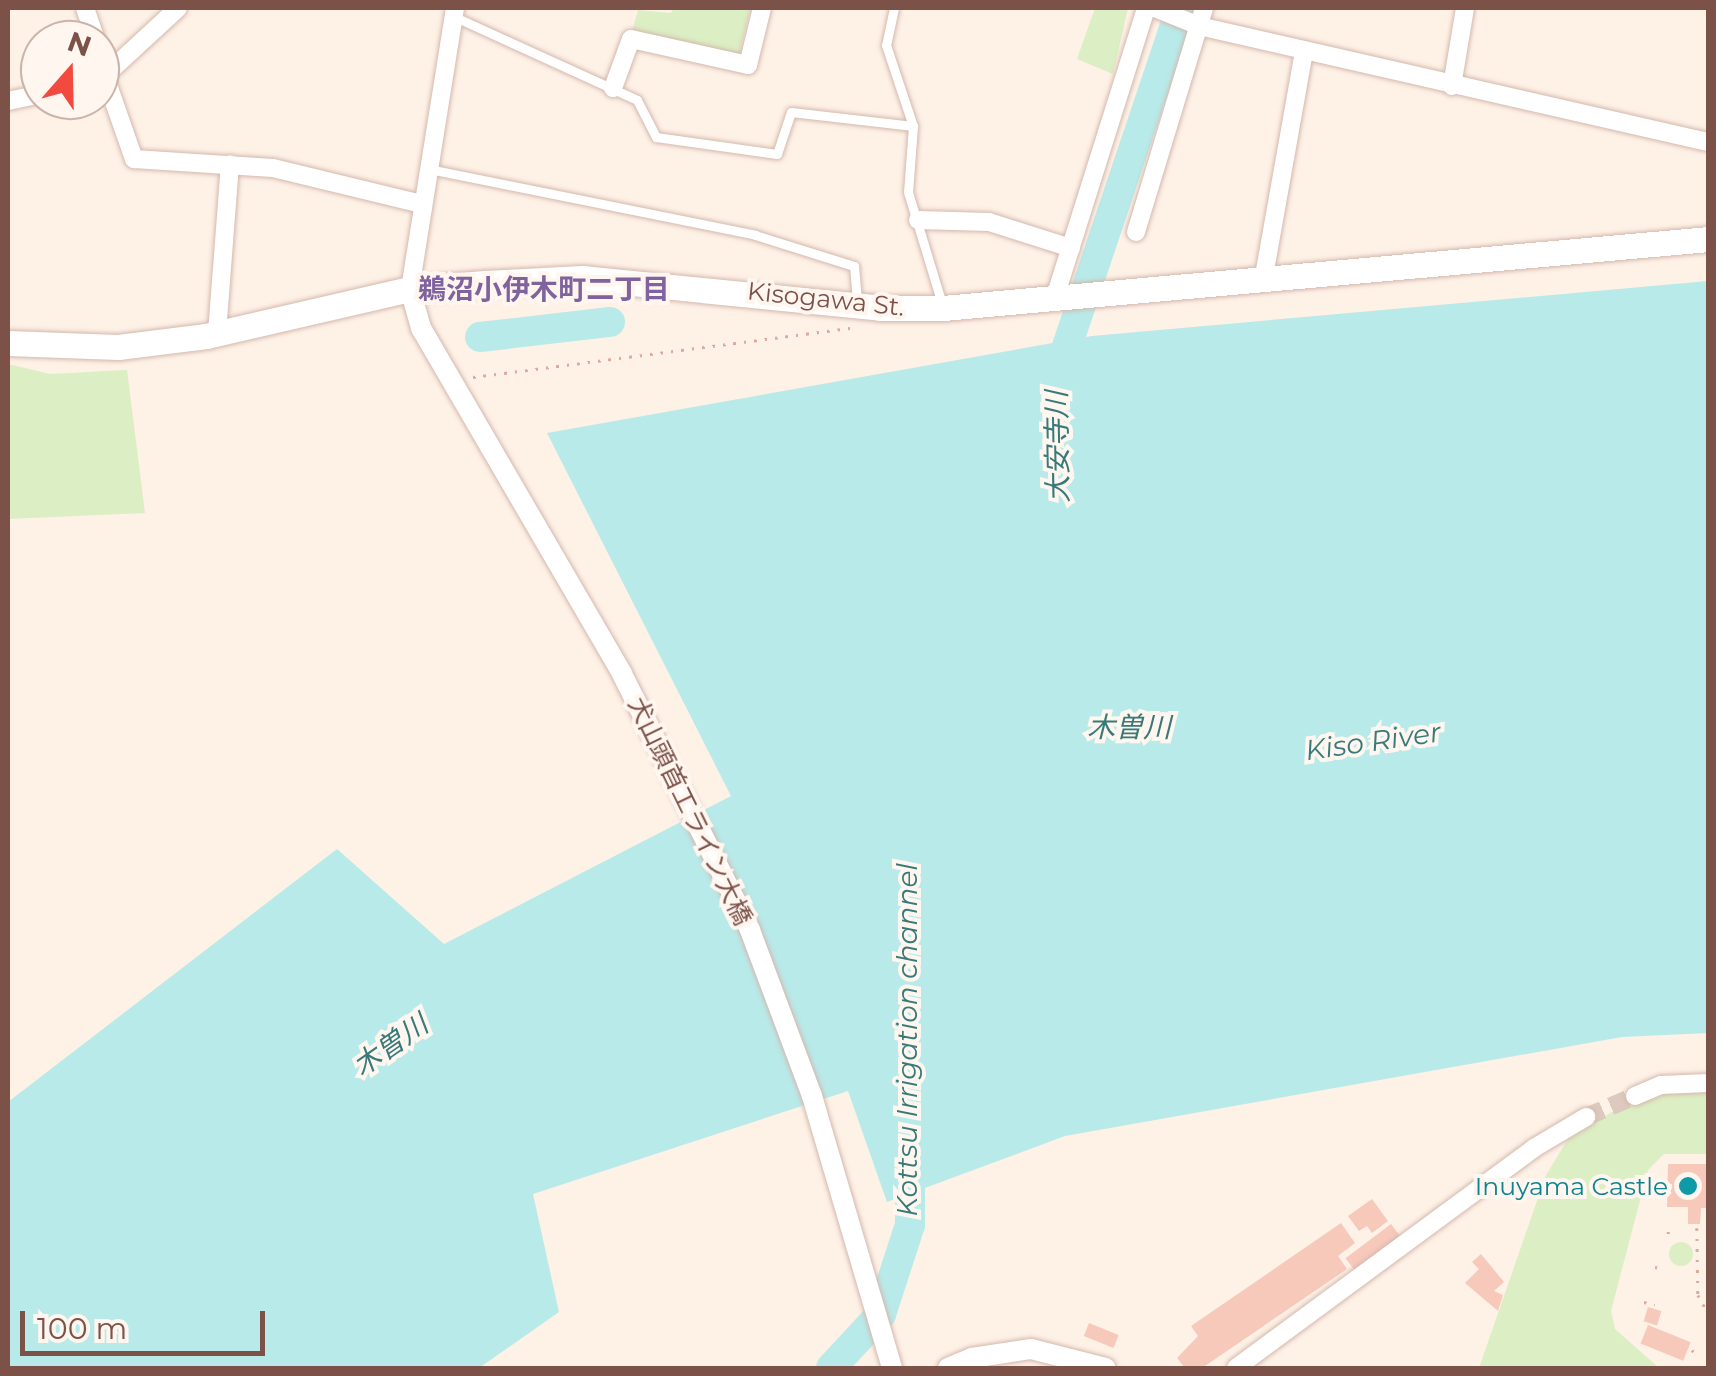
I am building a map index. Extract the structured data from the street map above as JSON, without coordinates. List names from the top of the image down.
{
  "streets": {
    "main road": ["Kisogawa St."],
    "street": ["犬山頭首工ライン大橋"]
  },
  "crossings": [
    ["Kisogawa St.", "犬山頭首工ライン大橋"]
  ],
  "districts": ["鵜沼小伊木町二丁目"],
  "water": [
    "大安寺川",
    "木曽川",
    "Kiso River",
    "Kottsu Irrigation channel"
  ],
  "places": ["Inuyama Castle"],
  "scale_bar": "100 m",
  "north": "top"
}
